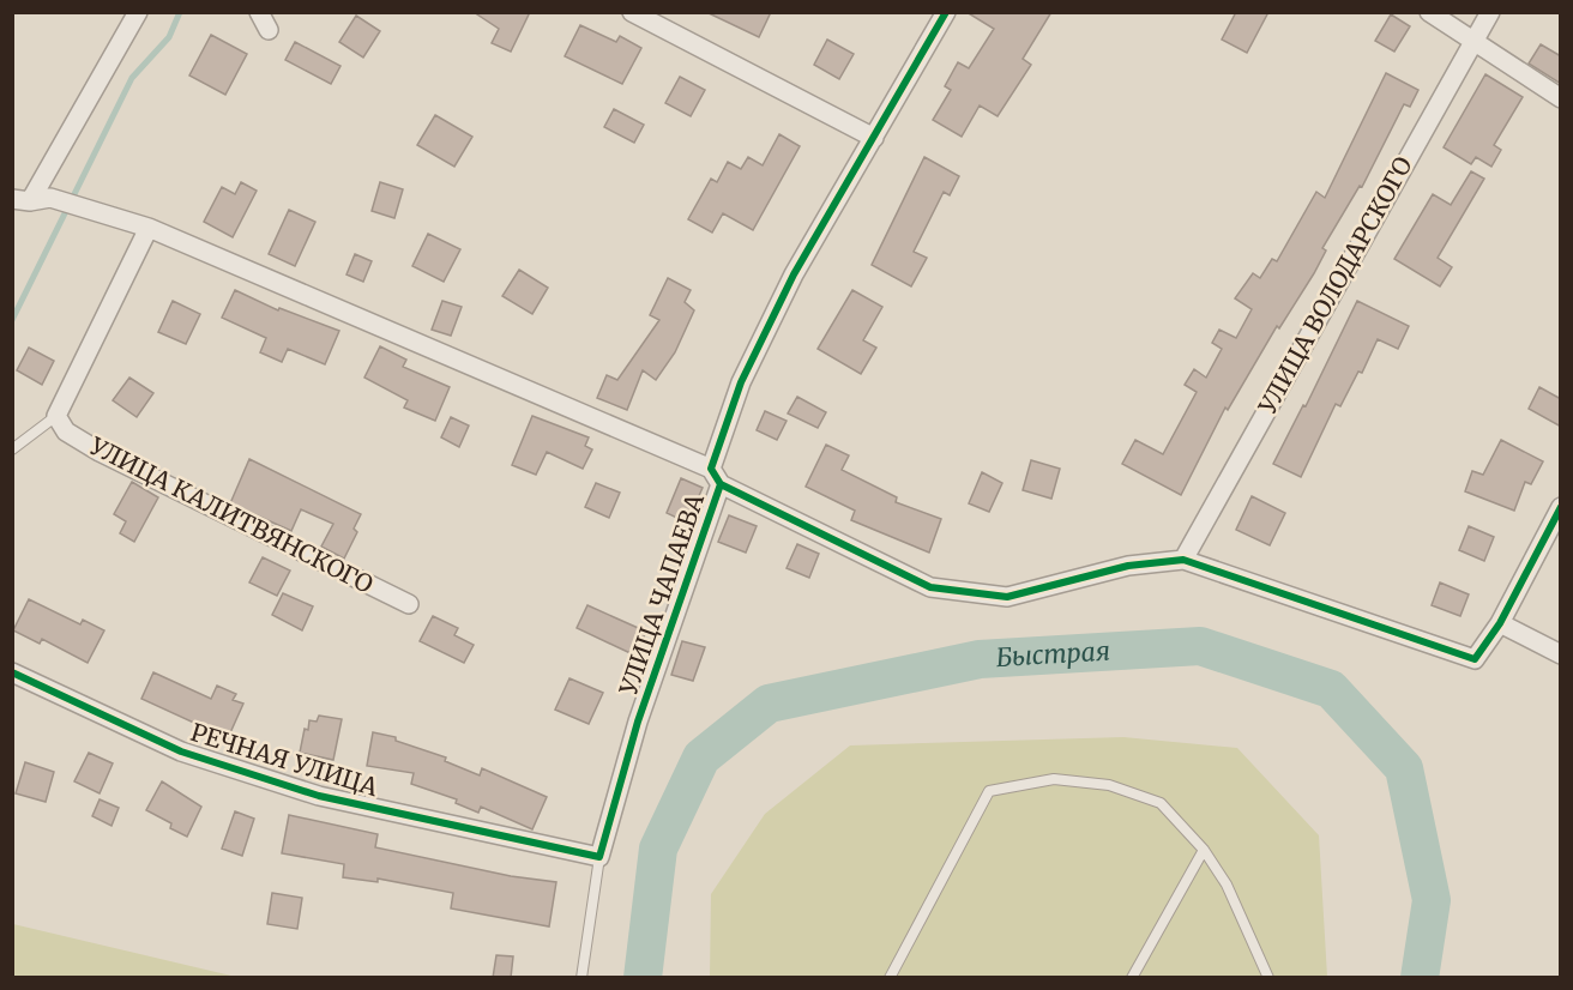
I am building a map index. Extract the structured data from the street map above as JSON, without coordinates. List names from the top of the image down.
{
  "streets": {
    "street": [
      "УЛИЦА ВОЛОДАРСКОГО",
      "УЛИЦА КАЛИТВЯНСКОГО",
      "УЛИЦА ЧАПАЕВА",
      "РЕЧНАЯ УЛИЦА"
    ]
  },
  "crossings": [
    ["УЛИЦА ЧАПАЕВА", "РЕЧНАЯ УЛИЦА"]
  ],
  "water": ["Быстрая"]
}
